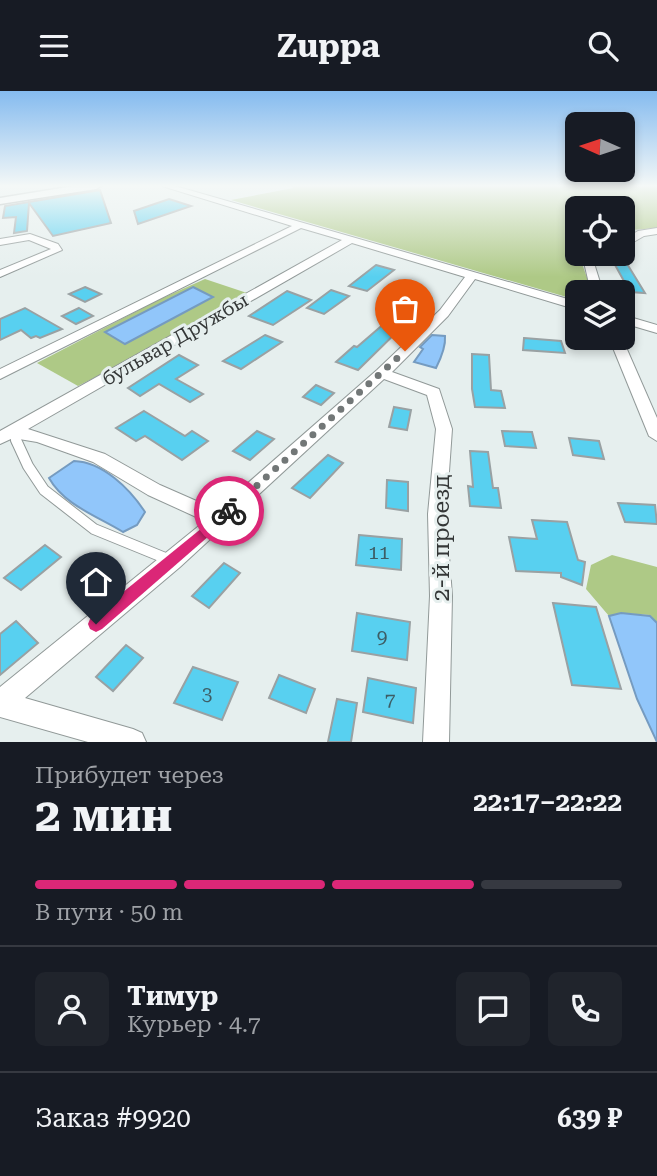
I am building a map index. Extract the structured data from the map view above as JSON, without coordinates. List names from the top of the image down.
{
  "streets": {
    "street": ["бульвар Дружбы", "2-й проезд"]
  },
  "house_numbers": [
    "11",
    "9",
    "3",
    "7"
  ],
  "north": "left",
  "page": {
    "header": "Zuppa",
    "heading": ["2 мин", "Прибудет через", "22:17–22:22"],
    "panel": [
      "Тимур",
      "Курьер · 4.7",
      "Заказ #9920",
      "639 ₽"
    ],
    "bar": "В пути · 50 m"
  }
}
